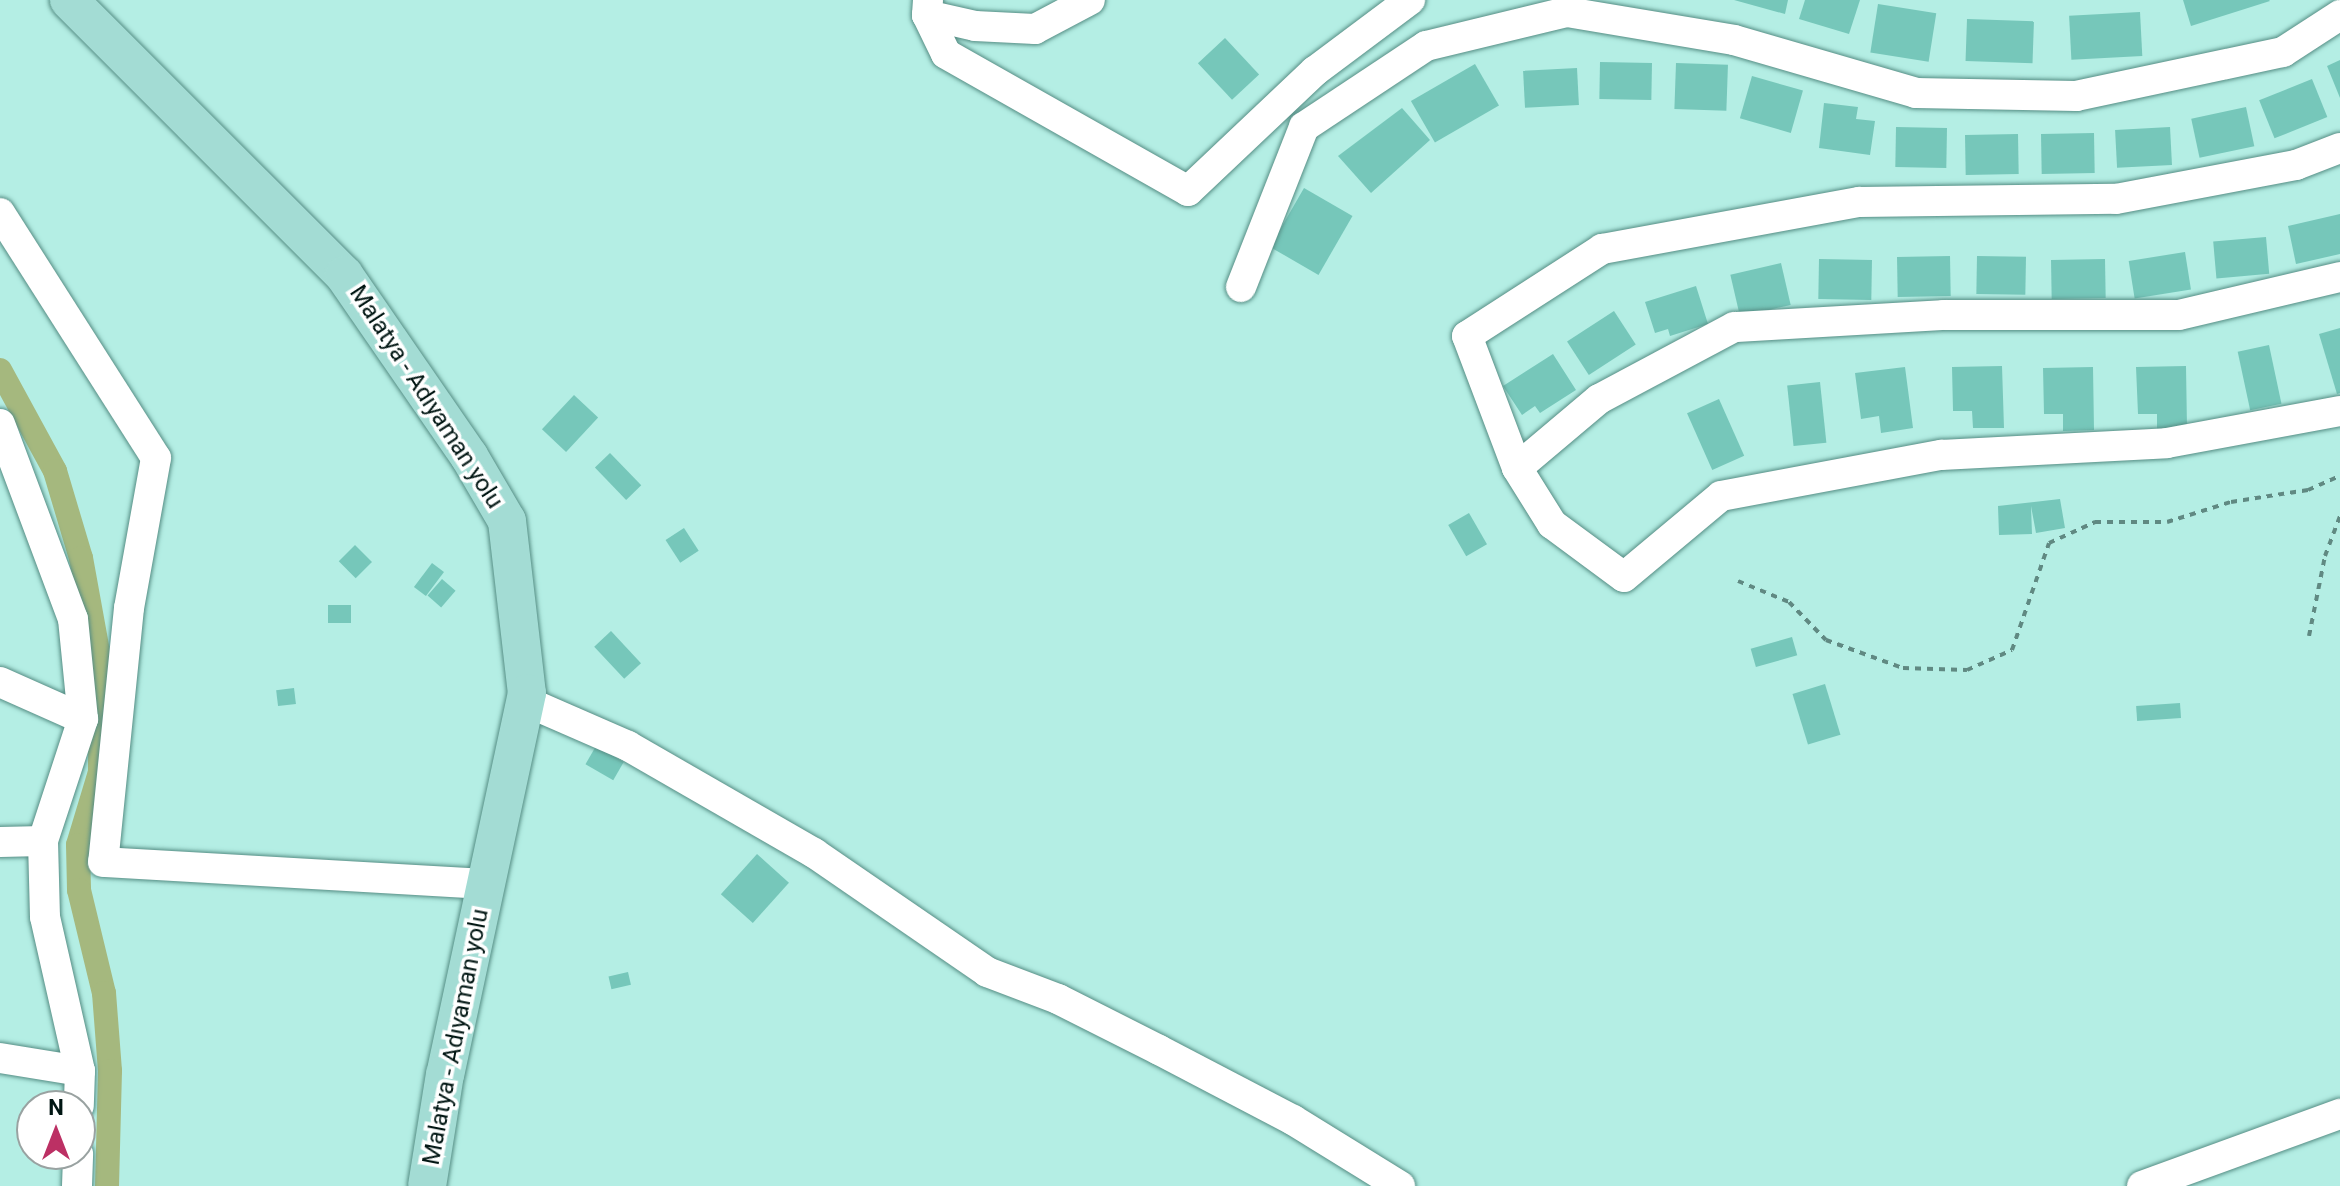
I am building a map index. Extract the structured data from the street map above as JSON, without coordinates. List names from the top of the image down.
{
  "streets": {
    "main road": ["Malatya - Adıyaman yolu"]
  },
  "north": "top"
}
